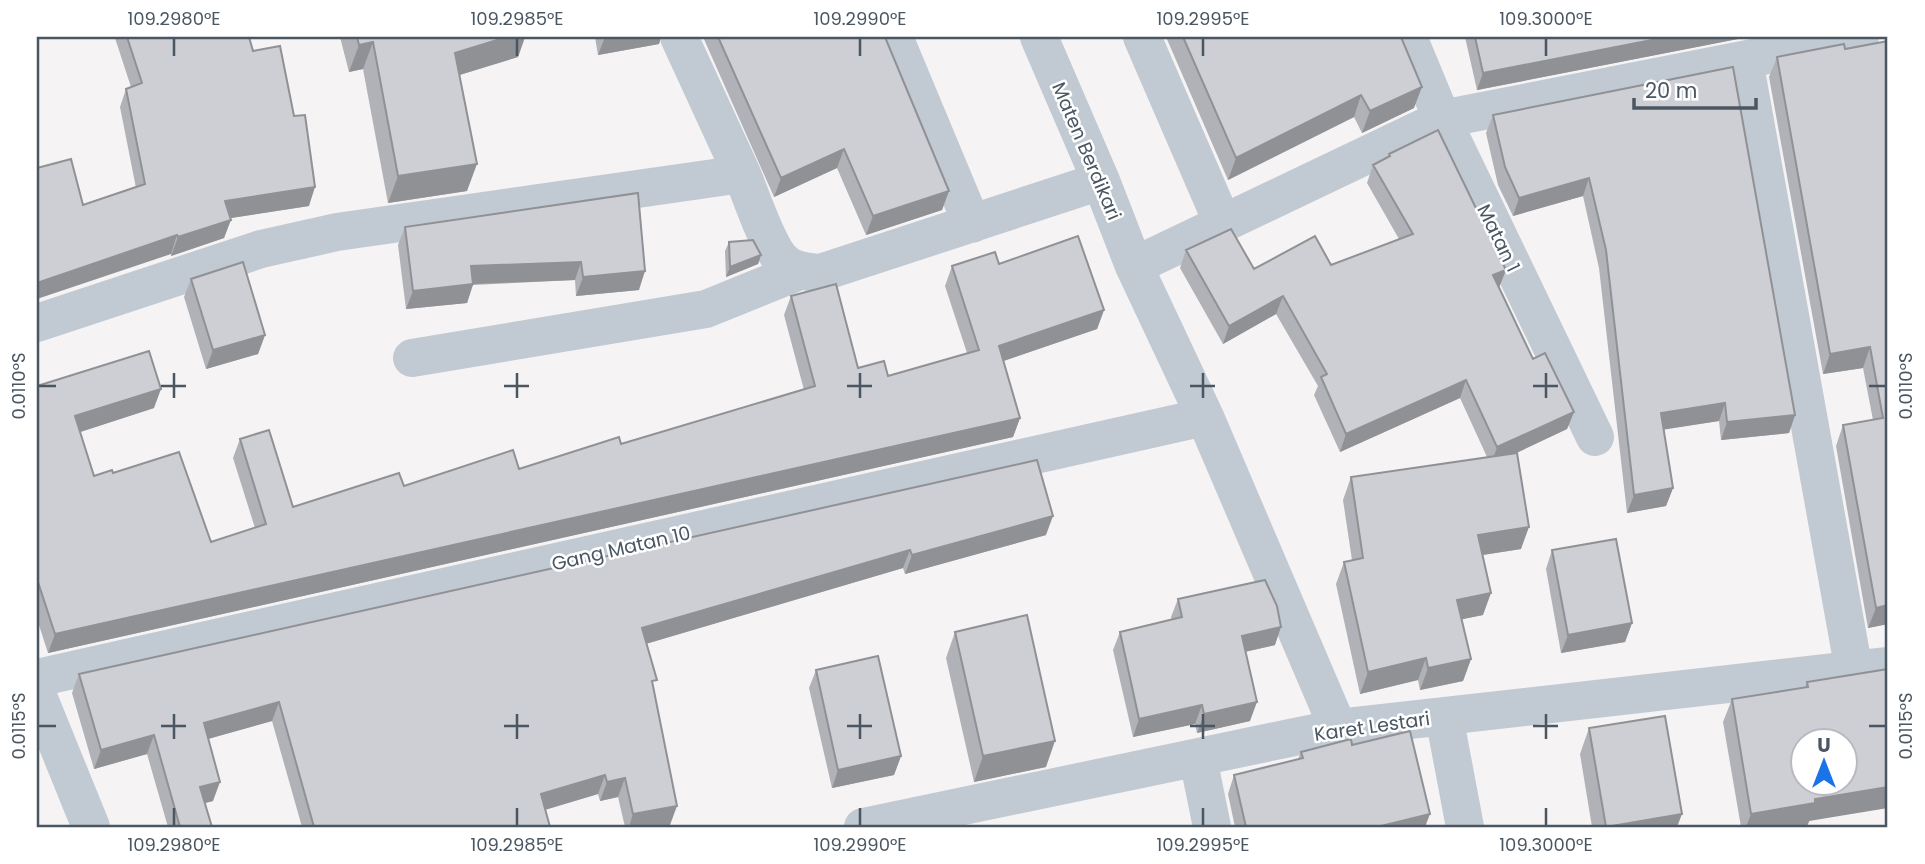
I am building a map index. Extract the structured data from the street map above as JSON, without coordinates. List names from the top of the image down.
{
  "streets": {
    "street": [
      "Maten Berdikari",
      "Matan 1",
      "Gang Matan 10",
      "Karet Lestari"
    ]
  },
  "crossings": [
    ["Maten Berdikari", "Gang Matan 10"],
    ["Maten Berdikari", "Karet Lestari"]
  ],
  "scale_bar": "20 m",
  "north": "top",
  "coordinates": [
    "109.2980°E",
    "109.2985°E",
    "109.2990°E",
    "109.2995°E",
    "109.3000°E",
    "0.0110°S",
    "0.0115°S"
  ]
}
